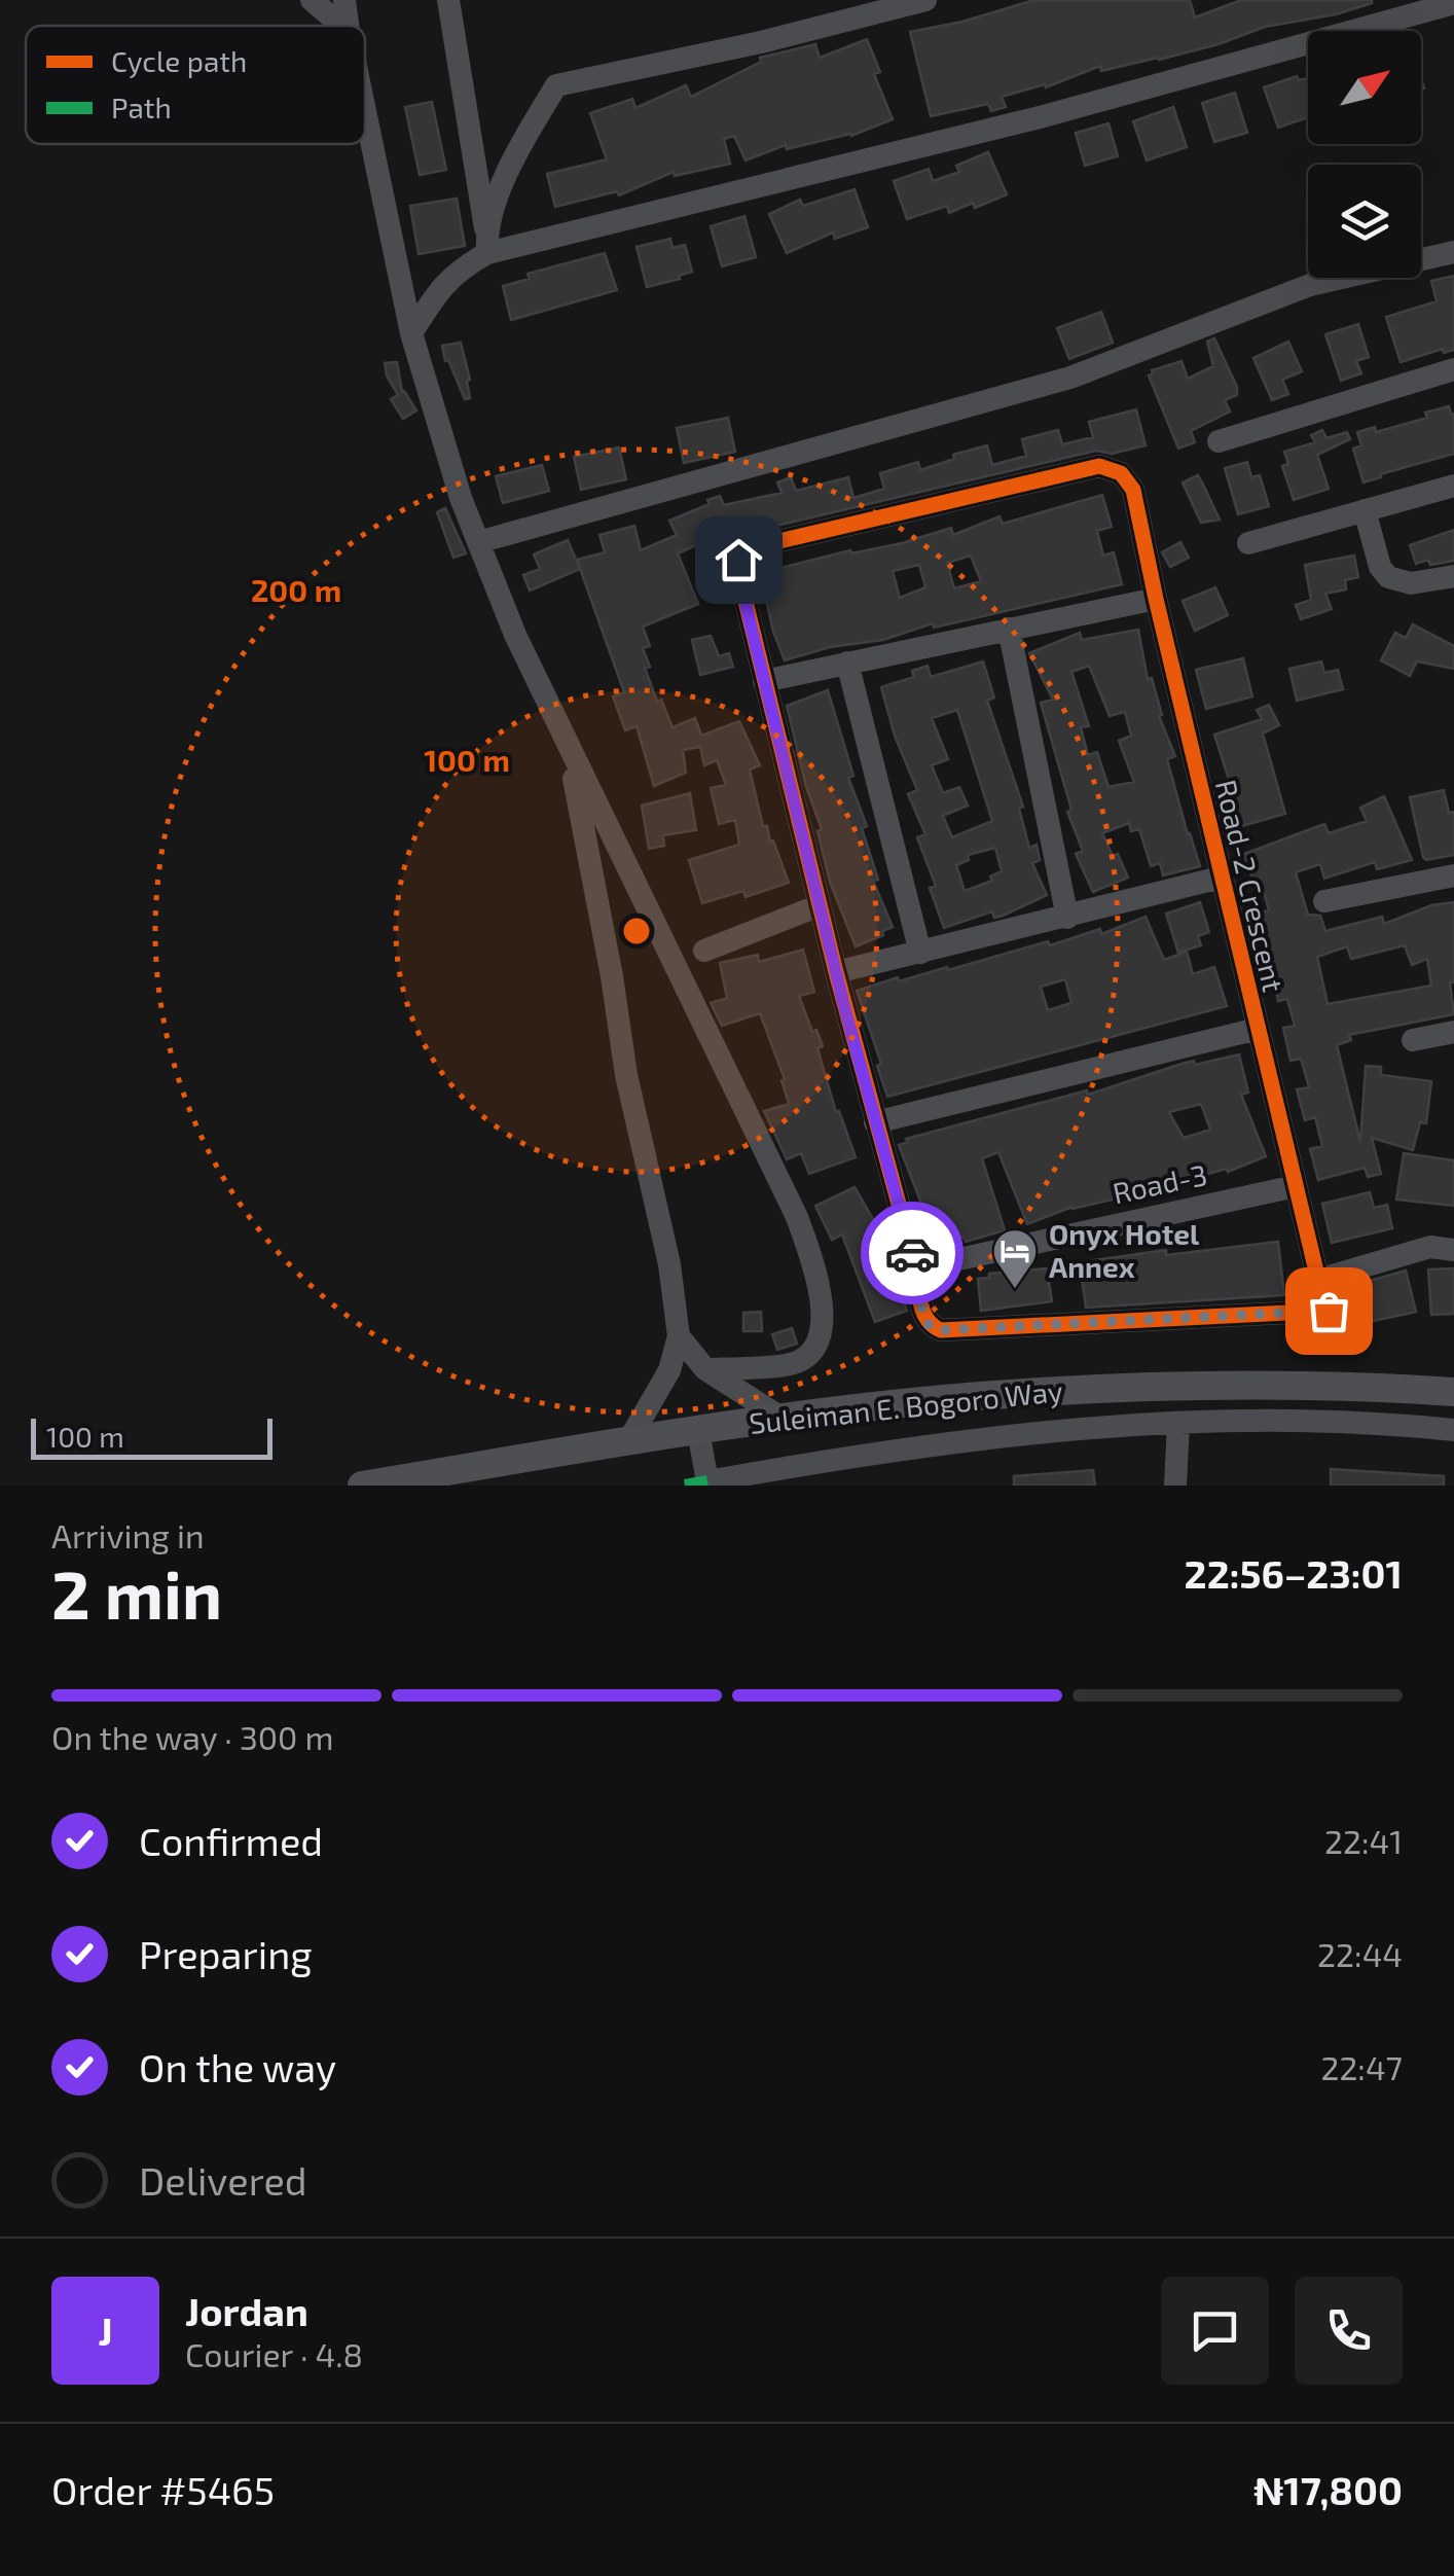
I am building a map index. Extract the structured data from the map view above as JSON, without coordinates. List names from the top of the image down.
{
  "streets": {
    "main road": ["Suleiman E. Bogoro Way"],
    "street": ["Road-2 Crescent", "Road-3"]
  },
  "crossings": [
    ["Road-2 Crescent", "Road-3"]
  ],
  "places": {
    "hotel": ["Onyx Hotel Annex"]
  },
  "legend": ["Cycle path", "Path"],
  "scale_bar": "100 m",
  "north": "top right",
  "page": {
    "scale": "100 m",
    "heading": ["2 min", "Arriving in", "22:56–23:01"],
    "panel": [
      "Jordan",
      "Courier · 4.8",
      "Order #5465",
      "₦17,800"
    ],
    "bar": "On the way · 300 m",
    "list": [
      ["Confirmed", "22:41"],
      ["Preparing", "22:44"],
      ["On the way", "22:47"],
      "Delivered"
    ],
    "round": "J"
  },
  "rings": ["200 m", "100 m"]
}
